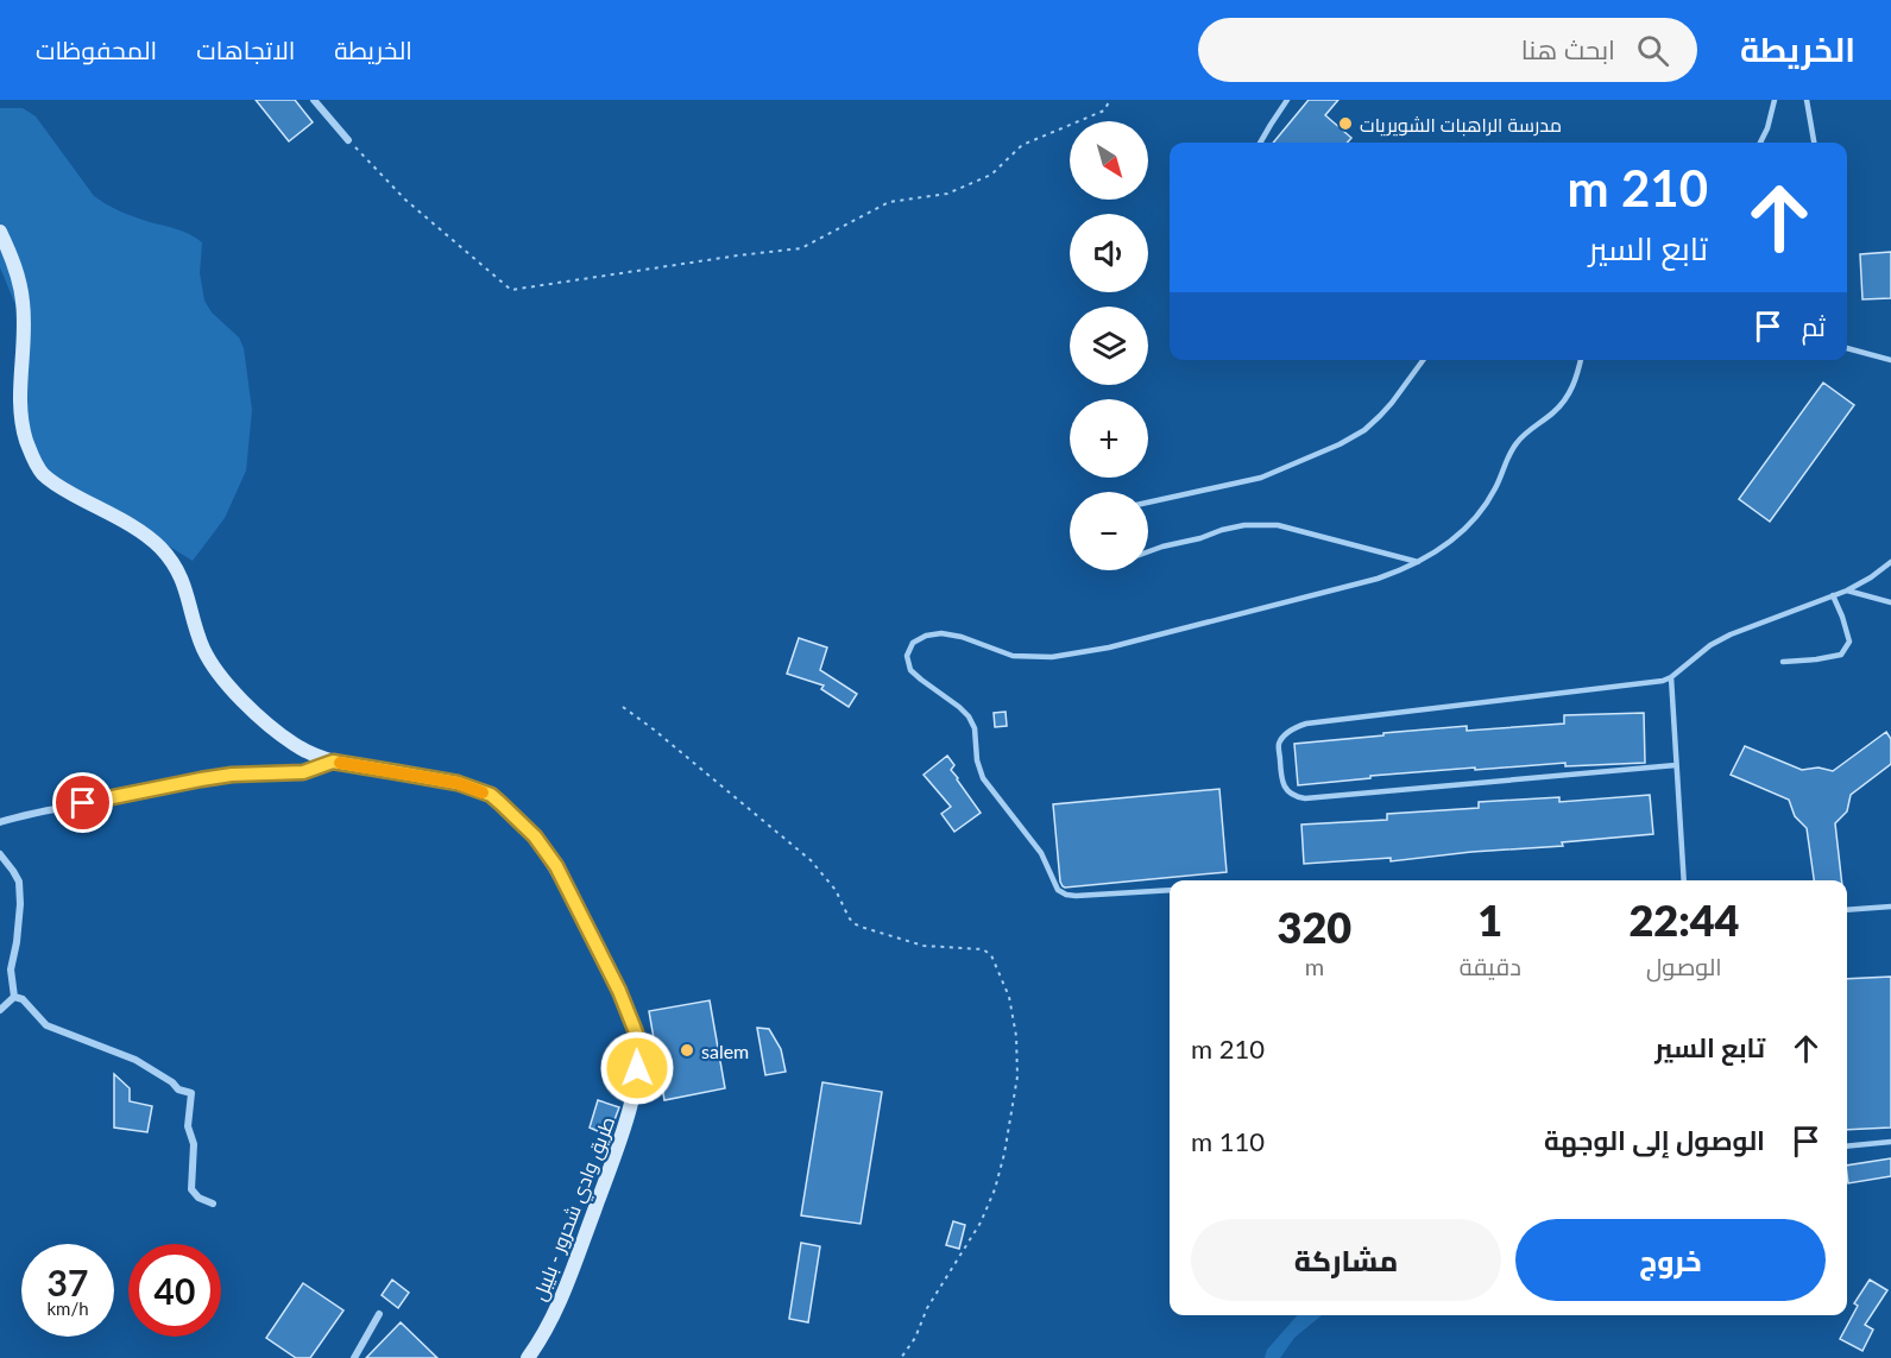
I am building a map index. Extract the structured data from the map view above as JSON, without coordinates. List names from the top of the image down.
{
  "streets": {
    "street": ["طريق وادي شحرور - بليبل"]
  },
  "places": ["مدرسة الراهبات الشويريات", "salem"],
  "north": "bottom right",
  "page": {
    "header": "الخريطة",
    "search": "ابحث هنا",
    "nav": ["الخريطة", "الاتجاهات", "المحفوظات"],
    "map_buttons": ["+", "−"],
    "turn": ["210 m", "تابع السير"],
    "then": "ثم",
    "eta": [
      "22:44",
      "الوصول",
      "1",
      "دقيقة",
      "320",
      "m"
    ],
    "list": [
      {
        "name": "تابع السير",
        "value": "210 m"
      },
      {
        "name": "الوصول إلى الوجهة",
        "value": "110 m"
      }
    ],
    "buttons": ["خروج", "مشاركة"],
    "speed": "37 km/h",
    "limit": "40"
  }
}
